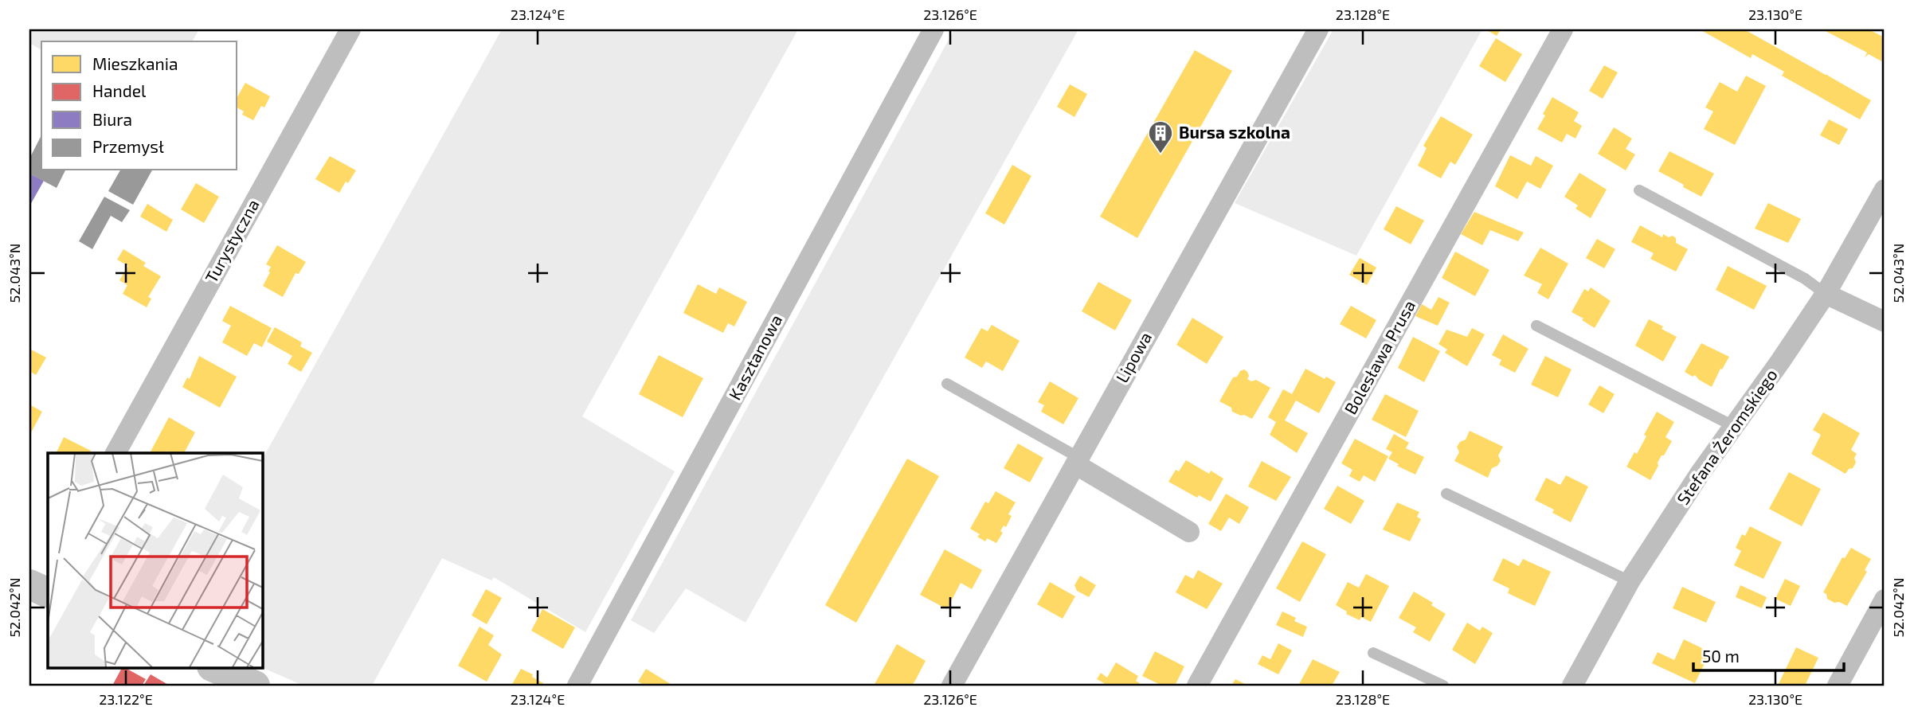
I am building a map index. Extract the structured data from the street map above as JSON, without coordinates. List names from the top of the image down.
{
  "streets": {
    "street": [
      "Turystyczna",
      "Kasztanowa",
      "Lipowa",
      "Bolesława Prusa",
      "Stefana Żeromskiego"
    ]
  },
  "places": {
    "building": ["Bursa szkolna"]
  },
  "legend": [
    "Mieszkania",
    "Handel",
    "Biura",
    "Przemysł"
  ],
  "scale_bar": "50 m",
  "coordinates": [
    "23.124°E",
    "23.126°E",
    "23.128°E",
    "23.130°E",
    "52.043°N",
    "52.042°N",
    "23.122°E"
  ]
}
